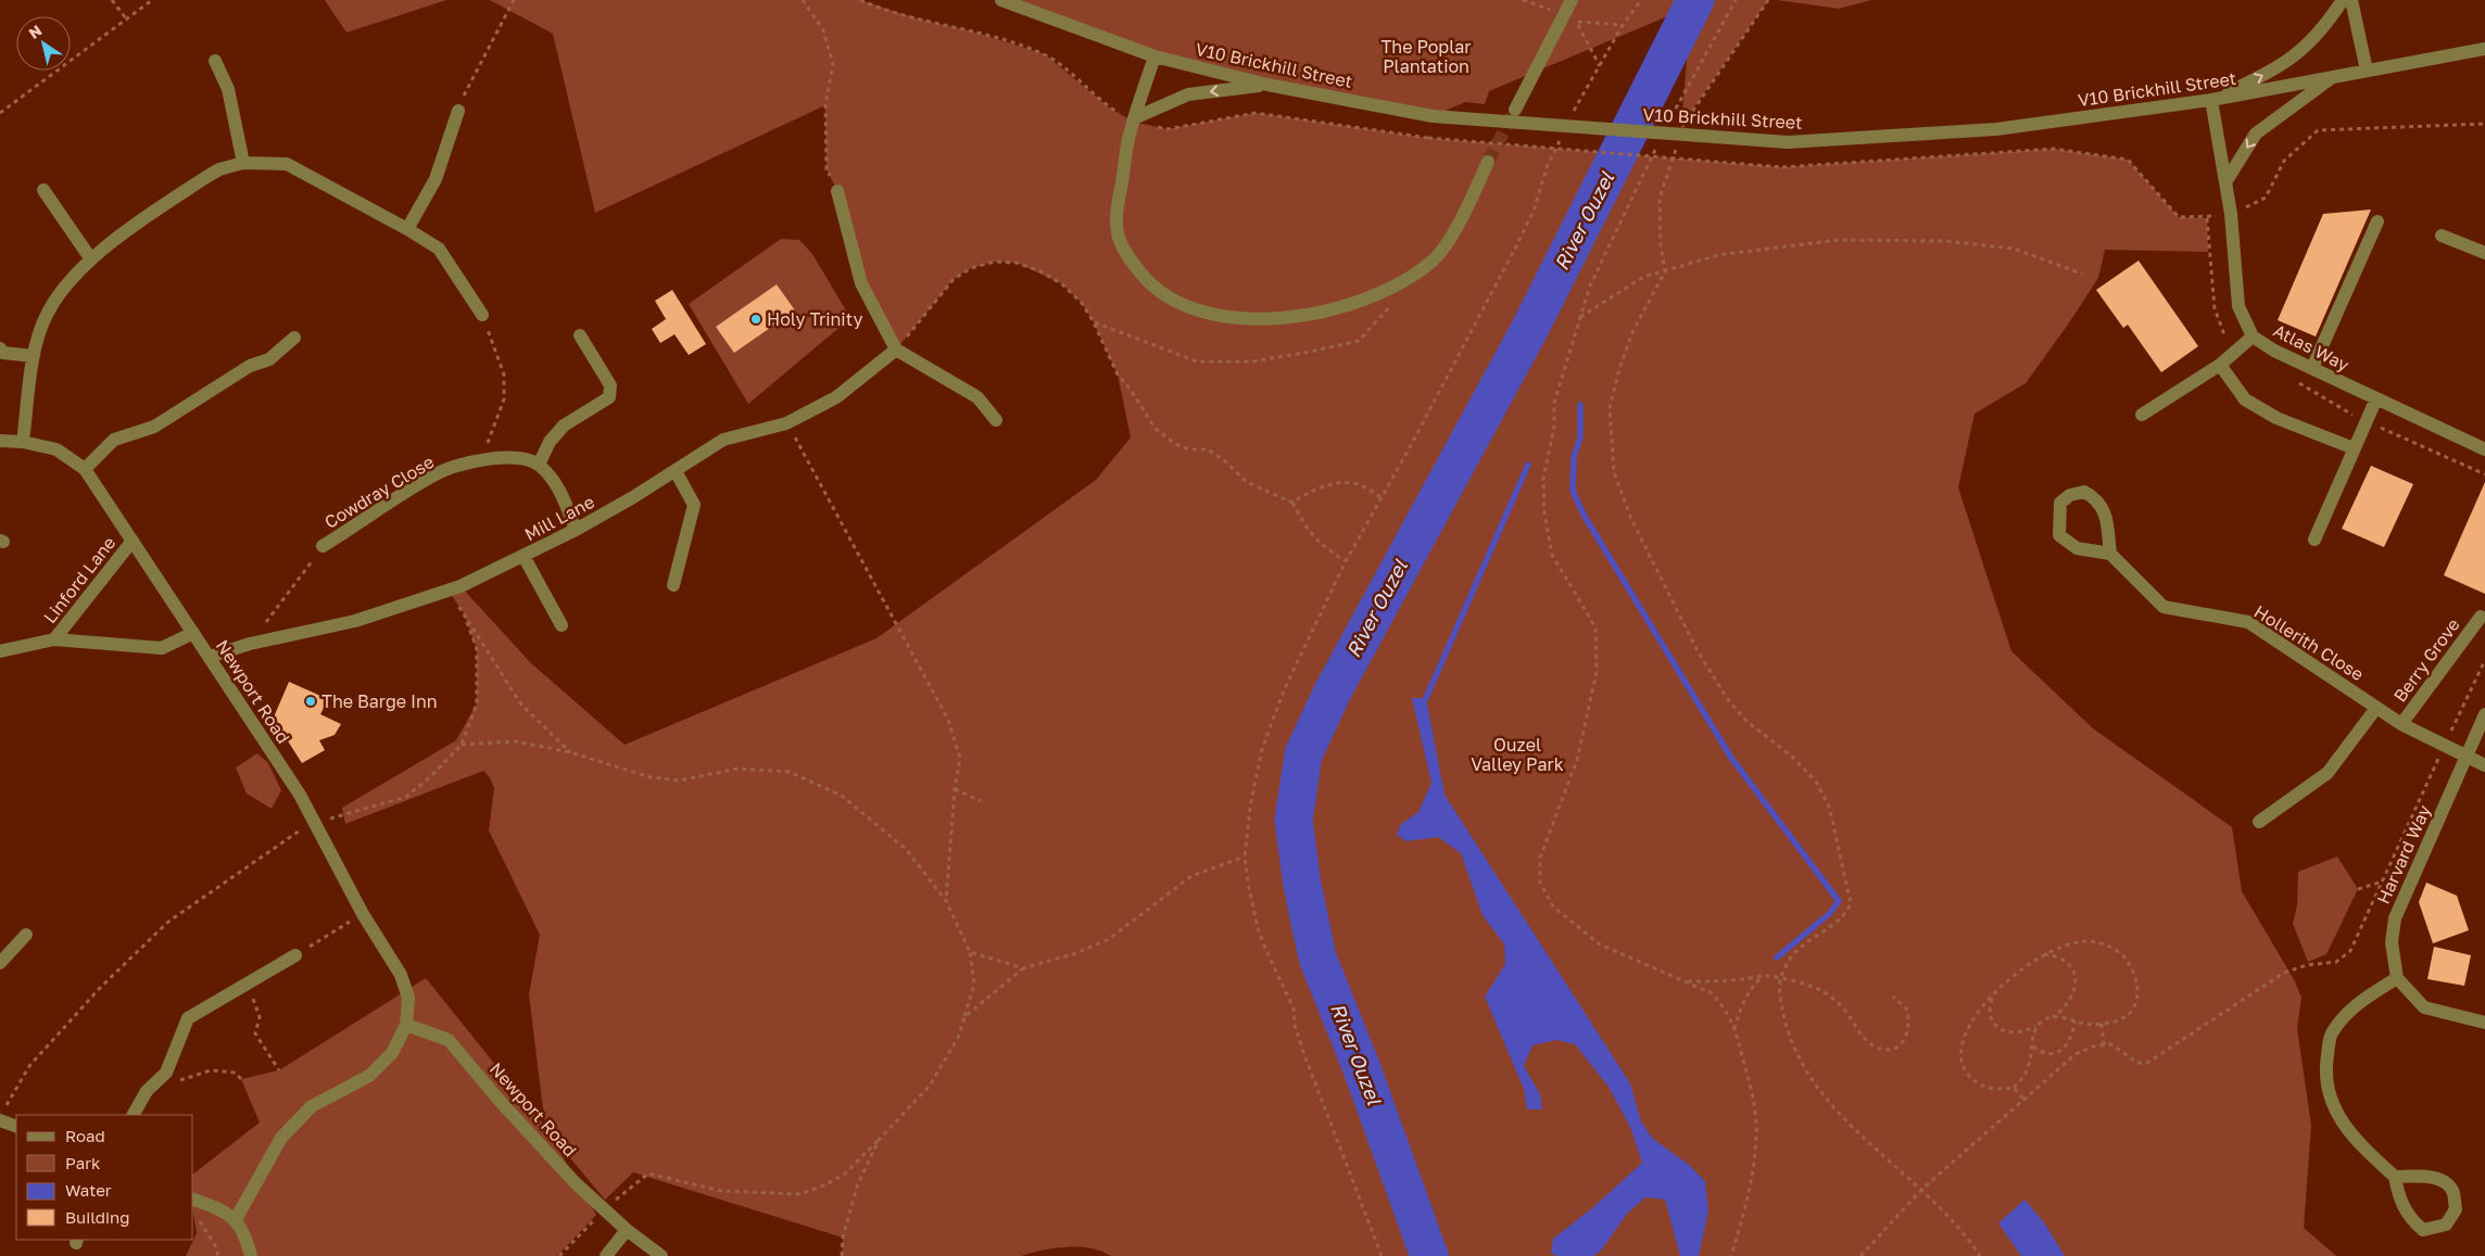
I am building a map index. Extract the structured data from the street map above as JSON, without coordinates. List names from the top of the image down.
{
  "streets": {
    "street": [
      "V10 Brickhill Street",
      "Atlas Way",
      "Cowdray Close",
      "Mill Lane",
      "Linford Lane",
      "Hollerith Close",
      "Berry Grove",
      "Newport Road",
      "Harvard Way"
    ]
  },
  "crossings": [
    ["V10 Brickhill Street", "Atlas Way"],
    ["Mill Lane", "Newport Road"],
    ["Linford Lane", "Newport Road"],
    ["Hollerith Close", "Berry Grove"],
    ["Berry Grove", "Harvard Way"]
  ],
  "water": ["River Ouzel"],
  "parks": ["The Poplar Plantation", "Ouzel Valley Park"],
  "places": ["Holy Trinity", "The Barge Inn"],
  "legend": [
    "Road",
    "Park",
    "Water",
    "Building"
  ],
  "north": "top left"
}
